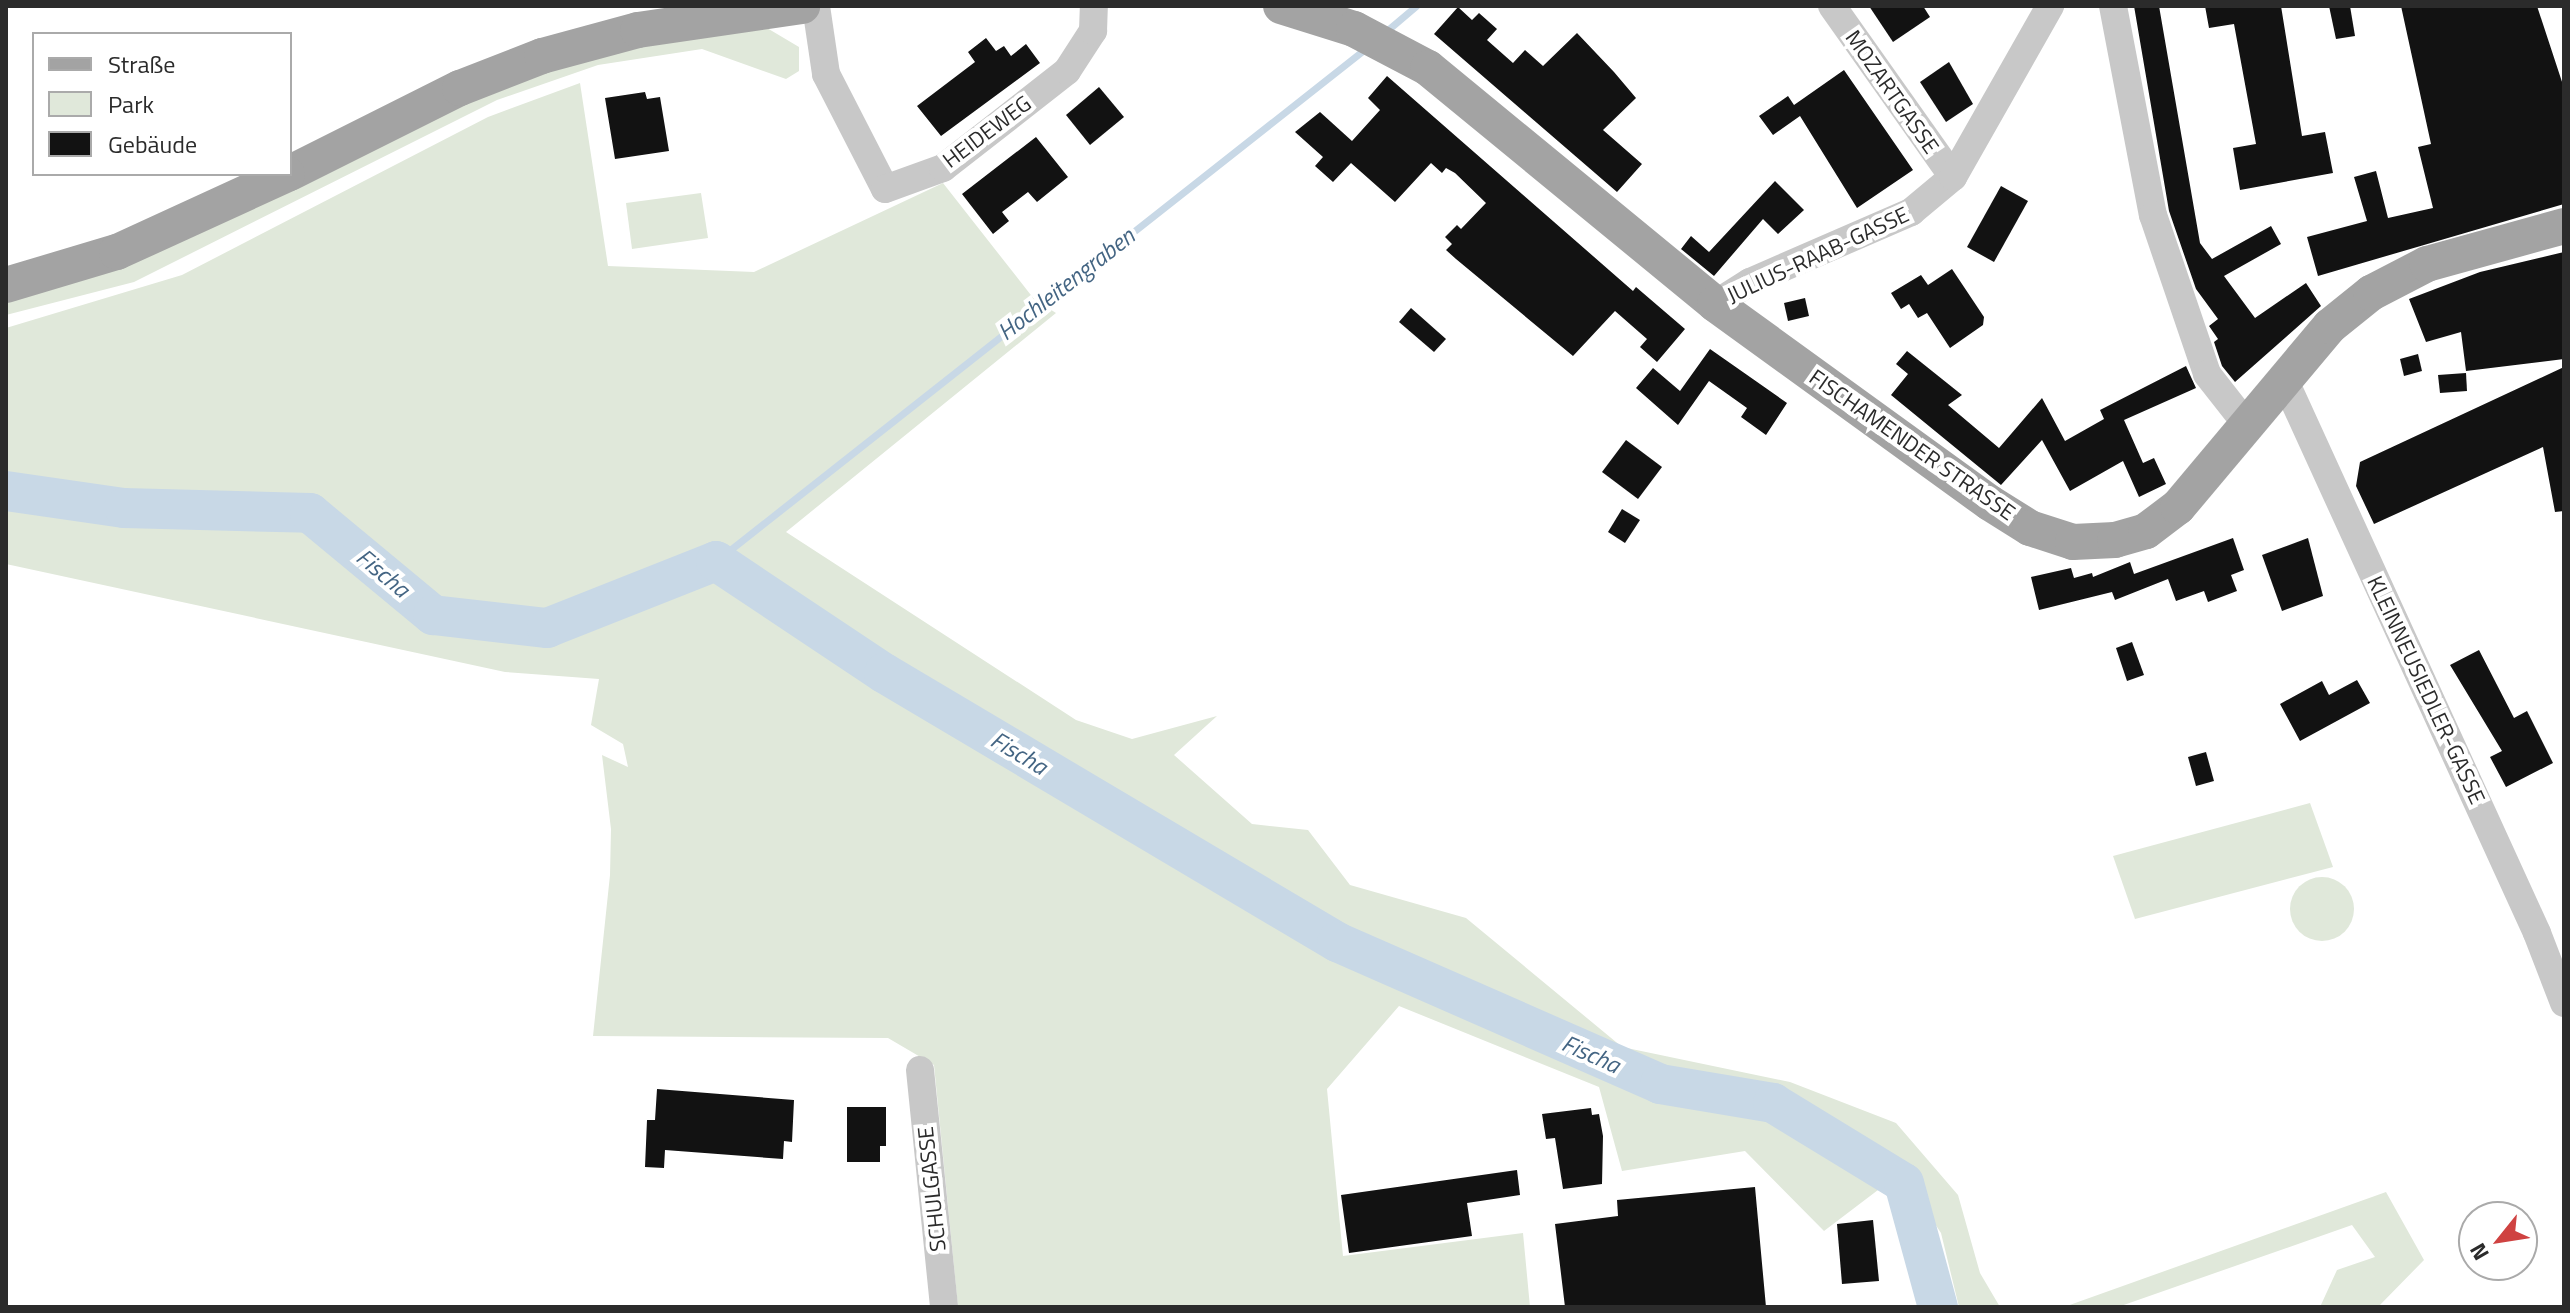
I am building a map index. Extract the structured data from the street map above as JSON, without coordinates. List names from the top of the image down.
{
  "streets": {
    "main road": ["FISCHAMENDER STRASSE"],
    "street": [
      "MOZARTGASSE",
      "HEIDEWEG",
      "JULIUS-RAAB-GASSE",
      "KLEINNEUSIEDLER-GASSE",
      "SCHULGASSE"
    ]
  },
  "crossings": [
    ["MOZARTGASSE", "JULIUS-RAAB-GASSE"],
    ["JULIUS-RAAB-GASSE", "FISCHAMENDER STRASSE"],
    ["FISCHAMENDER STRASSE", "KLEINNEUSIEDLER-GASSE"]
  ],
  "water": ["Hochleitengraben", "Fischa"],
  "legend": ["Straße", "Park", "Gebäude"],
  "north": "bottom left"
}
